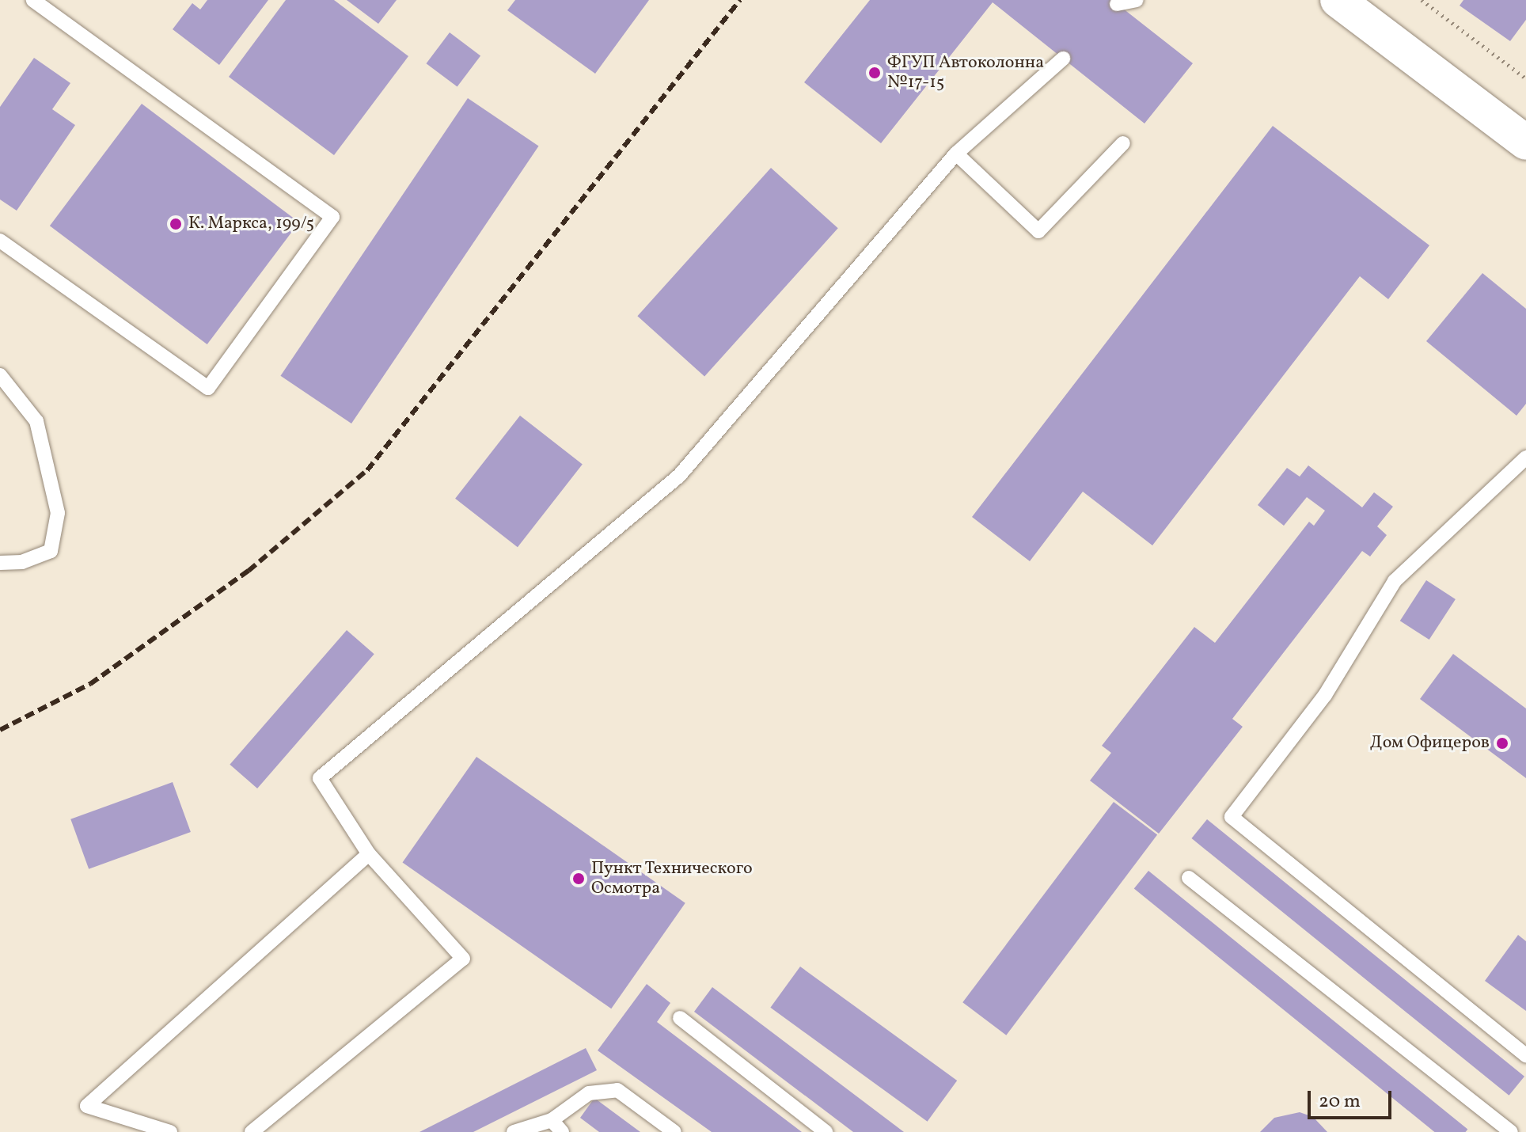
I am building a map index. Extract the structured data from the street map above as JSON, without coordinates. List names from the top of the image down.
{
  "places": [
    "ФГУП Автоколонна №17-15",
    "К. Маркса, 199/5",
    "Дом Офицеров",
    "Пункт Технического Осмотра"
  ],
  "scale_bar": "20 m"
}
